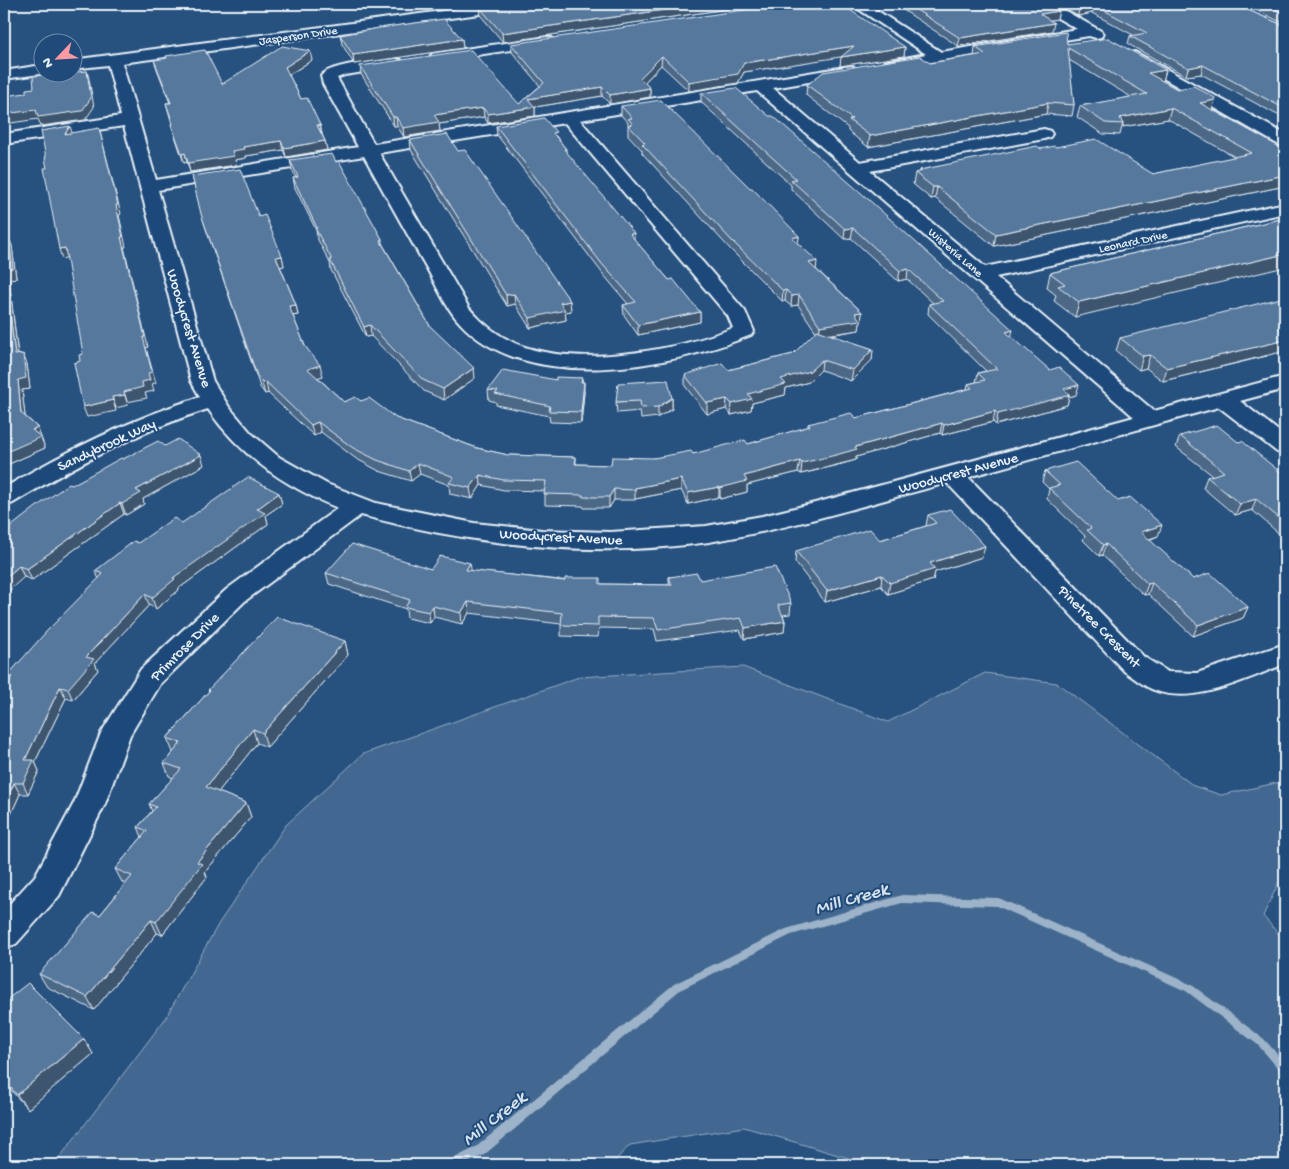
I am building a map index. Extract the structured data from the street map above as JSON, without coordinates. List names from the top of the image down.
{
  "streets": {
    "street": [
      "Jasperson Drive",
      "Leonard Drive",
      "Wisteria Lane",
      "Woodycrest Avenue",
      "Sandybrook Way",
      "Pinetree Crescent",
      "Primrose Drive"
    ]
  },
  "crossings": [
    ["Jasperson Drive", "Woodycrest Avenue"],
    ["Leonard Drive", "Wisteria Lane"],
    ["Wisteria Lane", "Woodycrest Avenue"],
    ["Woodycrest Avenue", "Sandybrook Way"],
    ["Woodycrest Avenue", "Pinetree Crescent"],
    ["Woodycrest Avenue", "Primrose Drive"]
  ],
  "water": ["Mill Creek"],
  "north": "bottom left"
}
